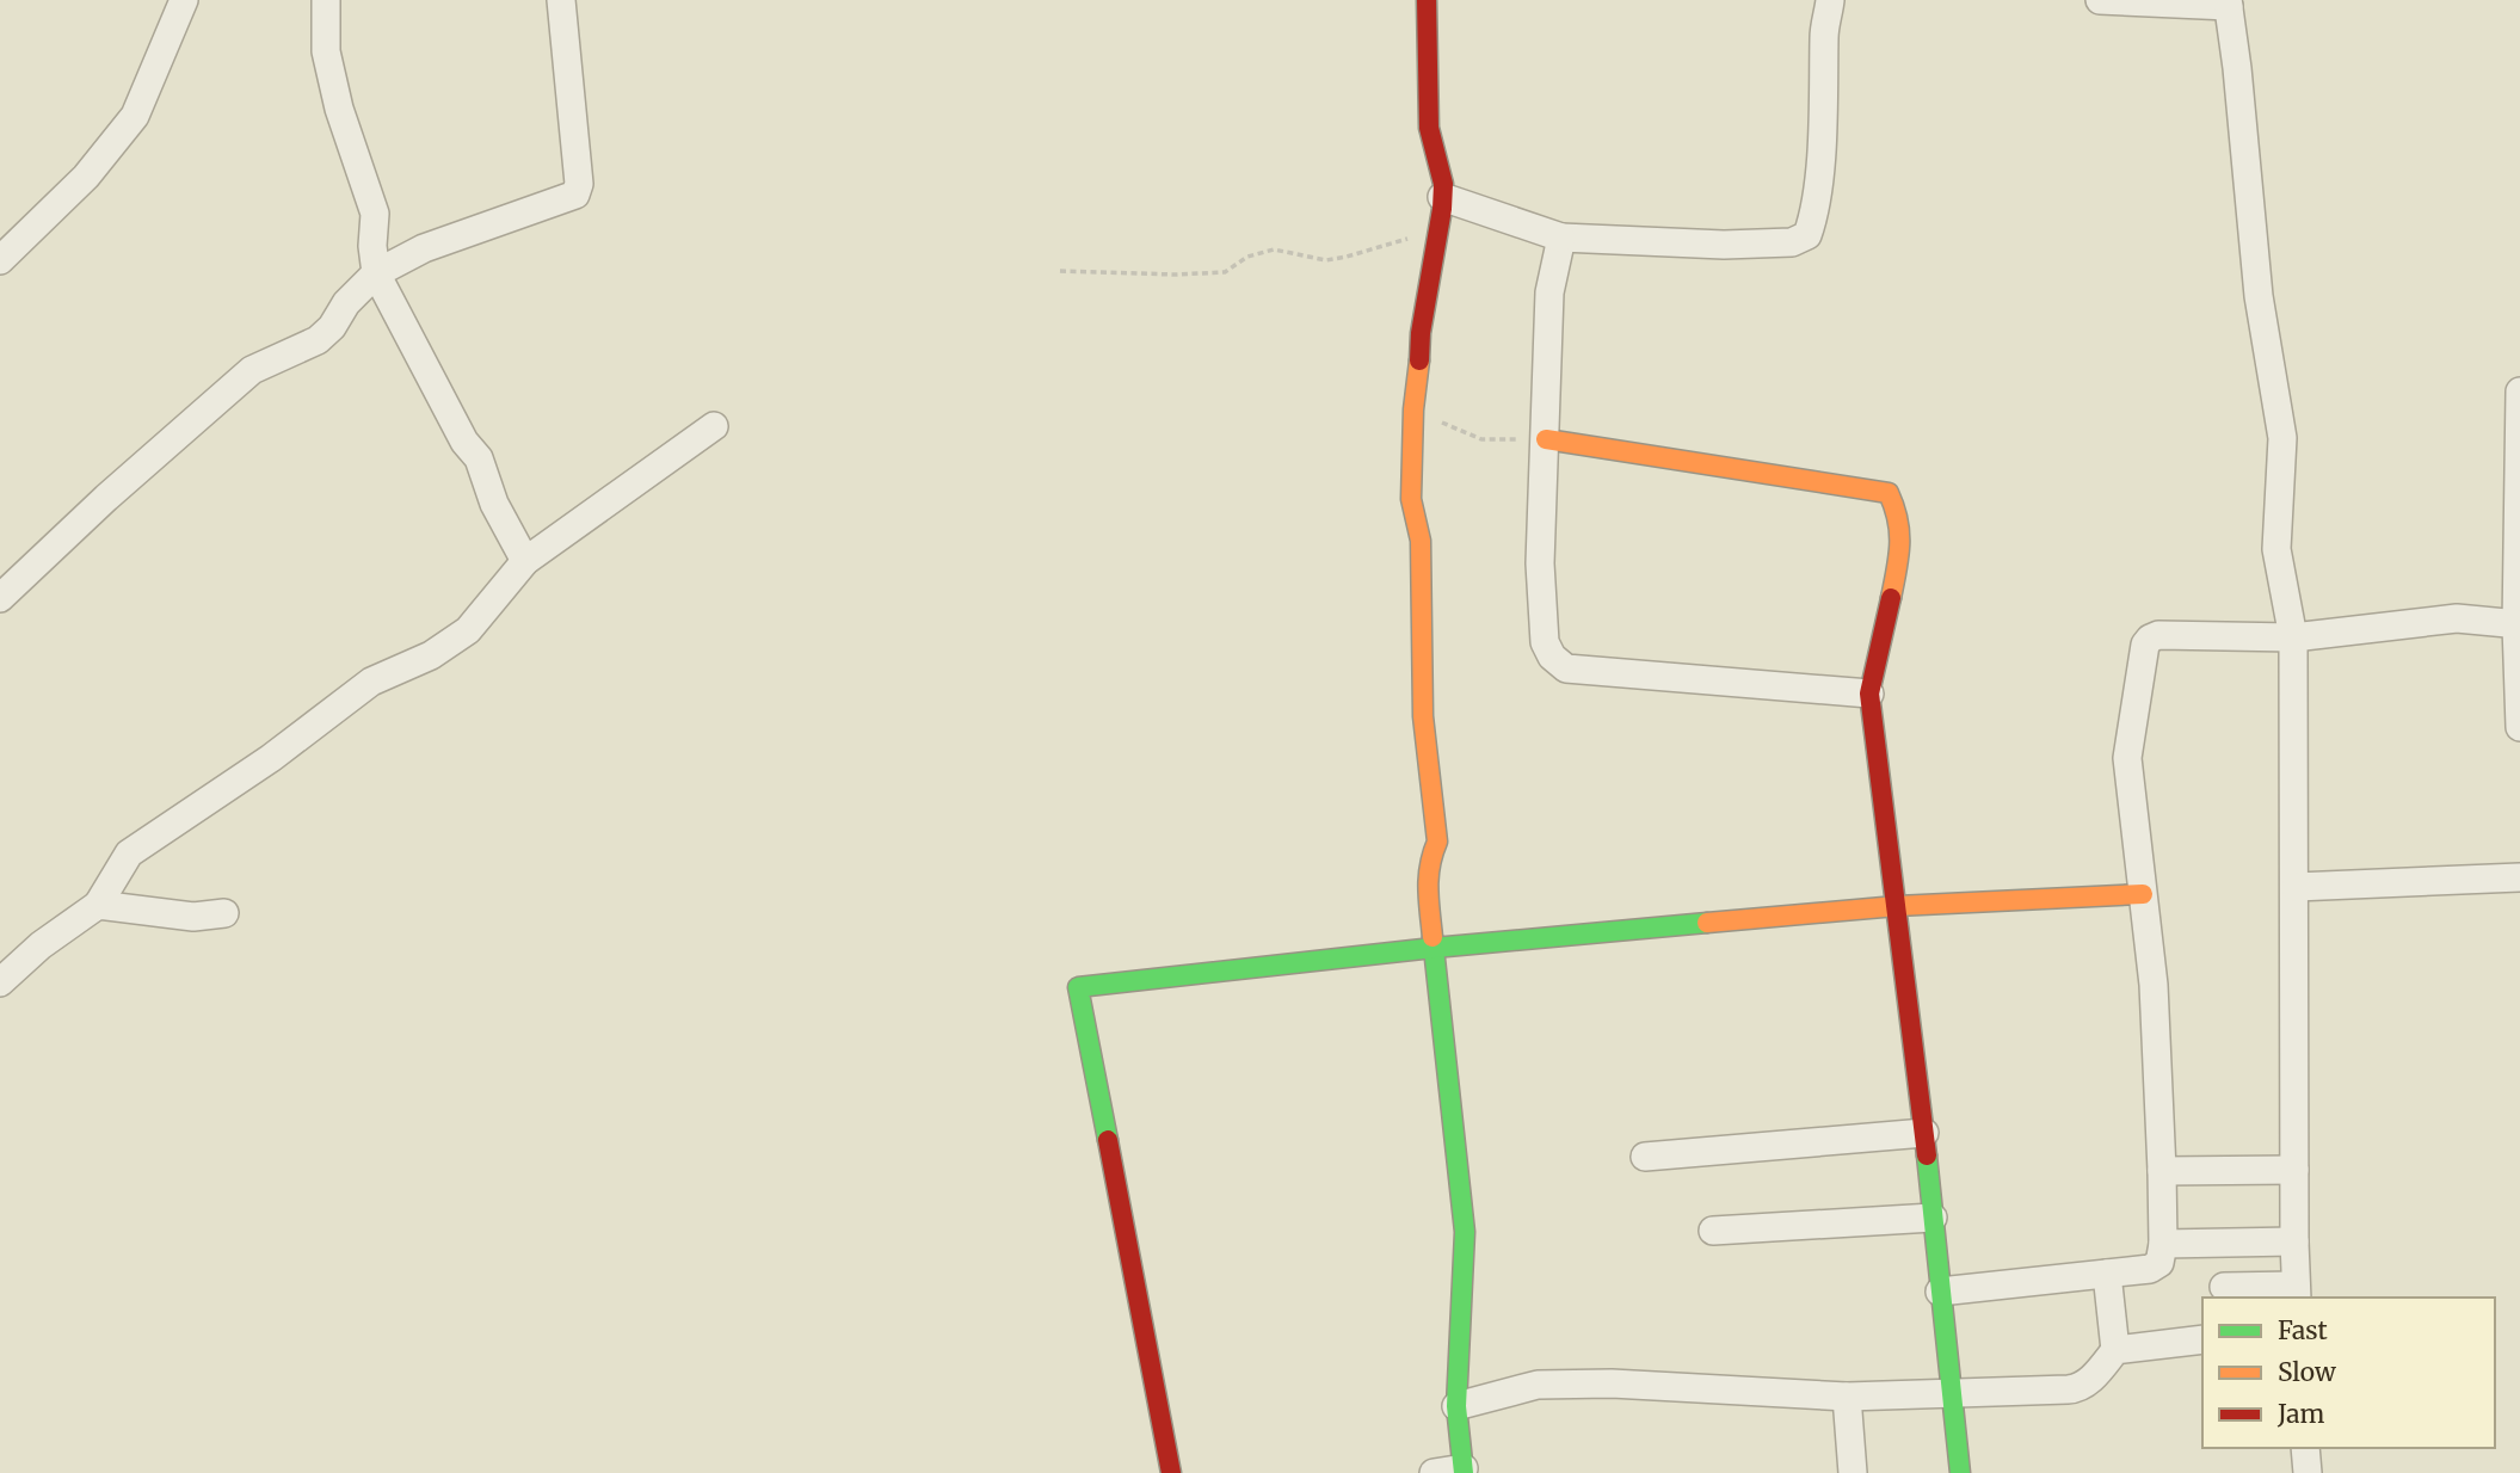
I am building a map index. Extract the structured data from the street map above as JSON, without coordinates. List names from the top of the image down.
{
  "legend": ["Fast", "Slow", "Jam"]
}
